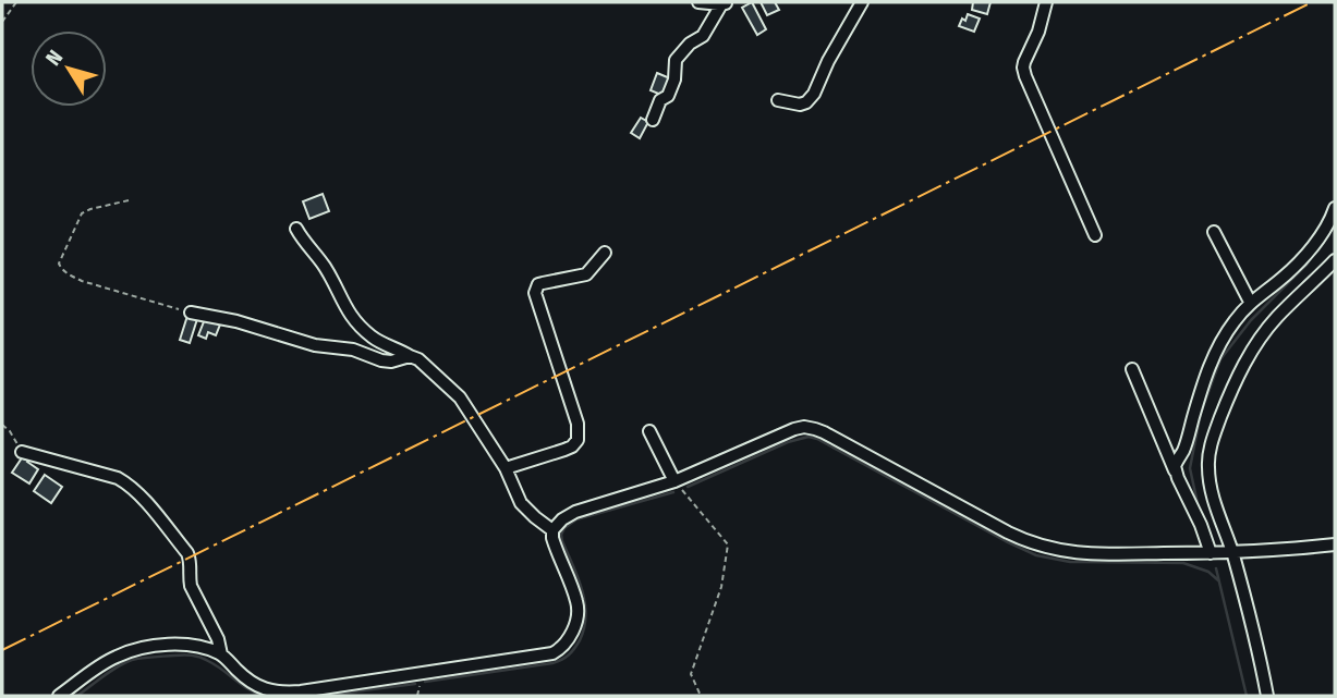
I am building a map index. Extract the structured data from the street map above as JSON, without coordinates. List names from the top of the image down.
{
  "north": "top left"
}
